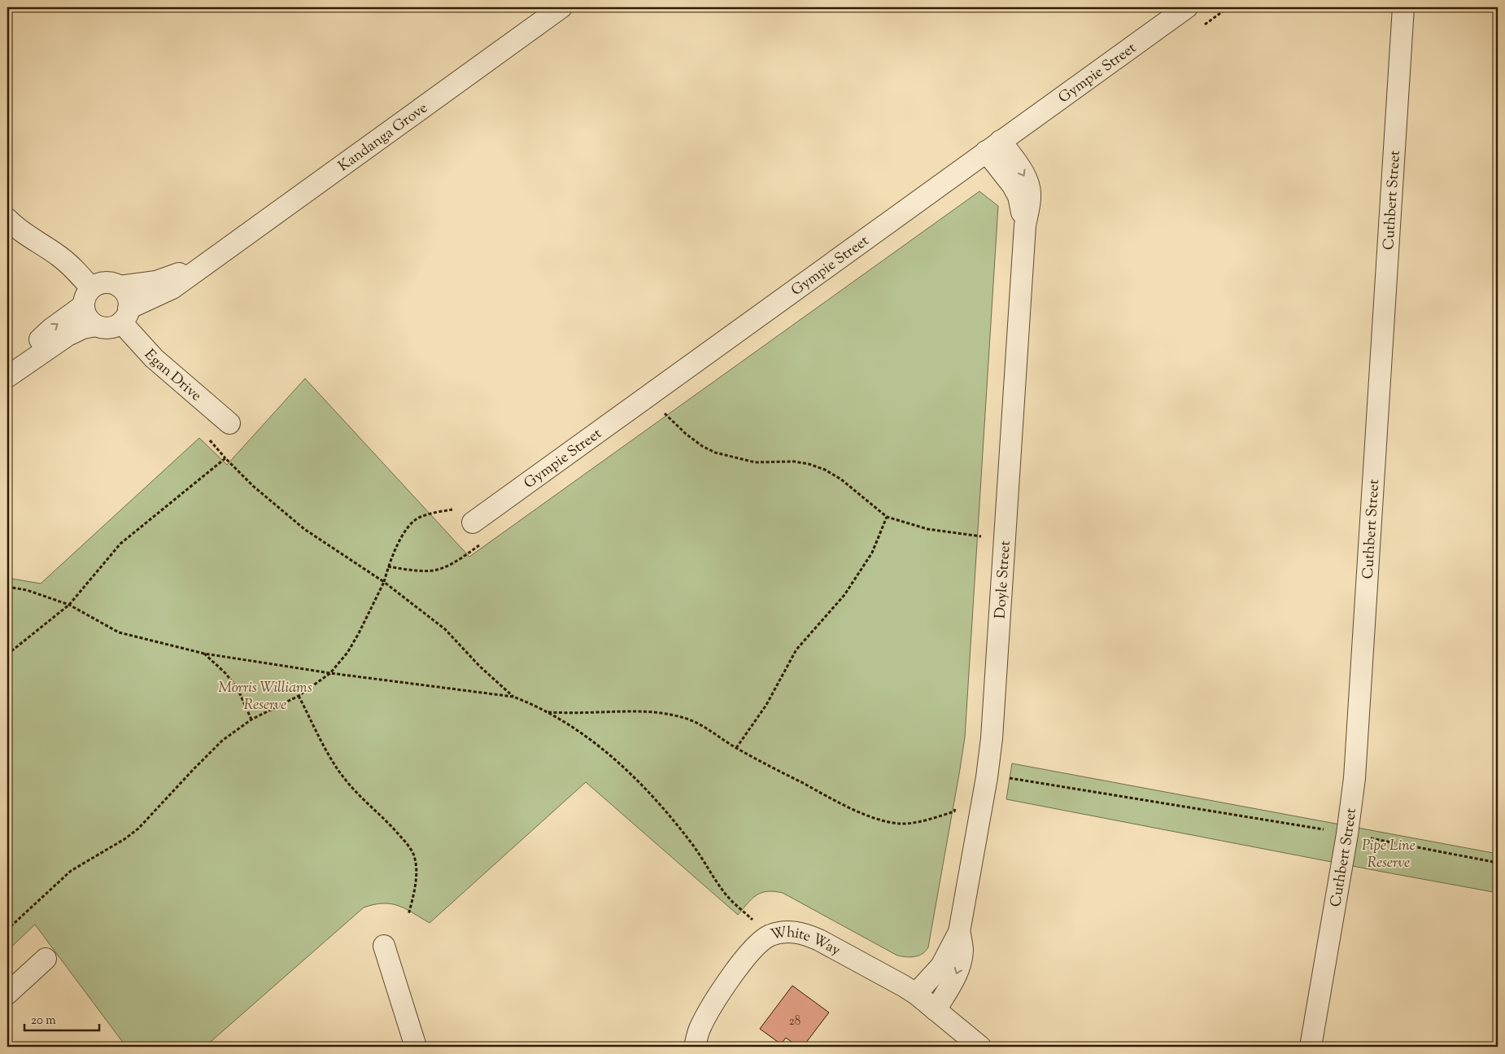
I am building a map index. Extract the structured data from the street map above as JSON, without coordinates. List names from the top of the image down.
{
  "streets": {
    "street": [
      "Gympie Street",
      "Kandanga Grove",
      "Cuthbert Street",
      "Egan Drive",
      "Doyle Street",
      "White Way"
    ]
  },
  "crossings": [
    ["Gympie Street", "Doyle Street"],
    ["Kandanga Grove", "Egan Drive"],
    ["Doyle Street", "White Way"]
  ],
  "parks": ["Morris Williams Reserve", "Pipe Line Reserve"],
  "house_numbers": ["28"],
  "scale_bar": "20 m"
}
